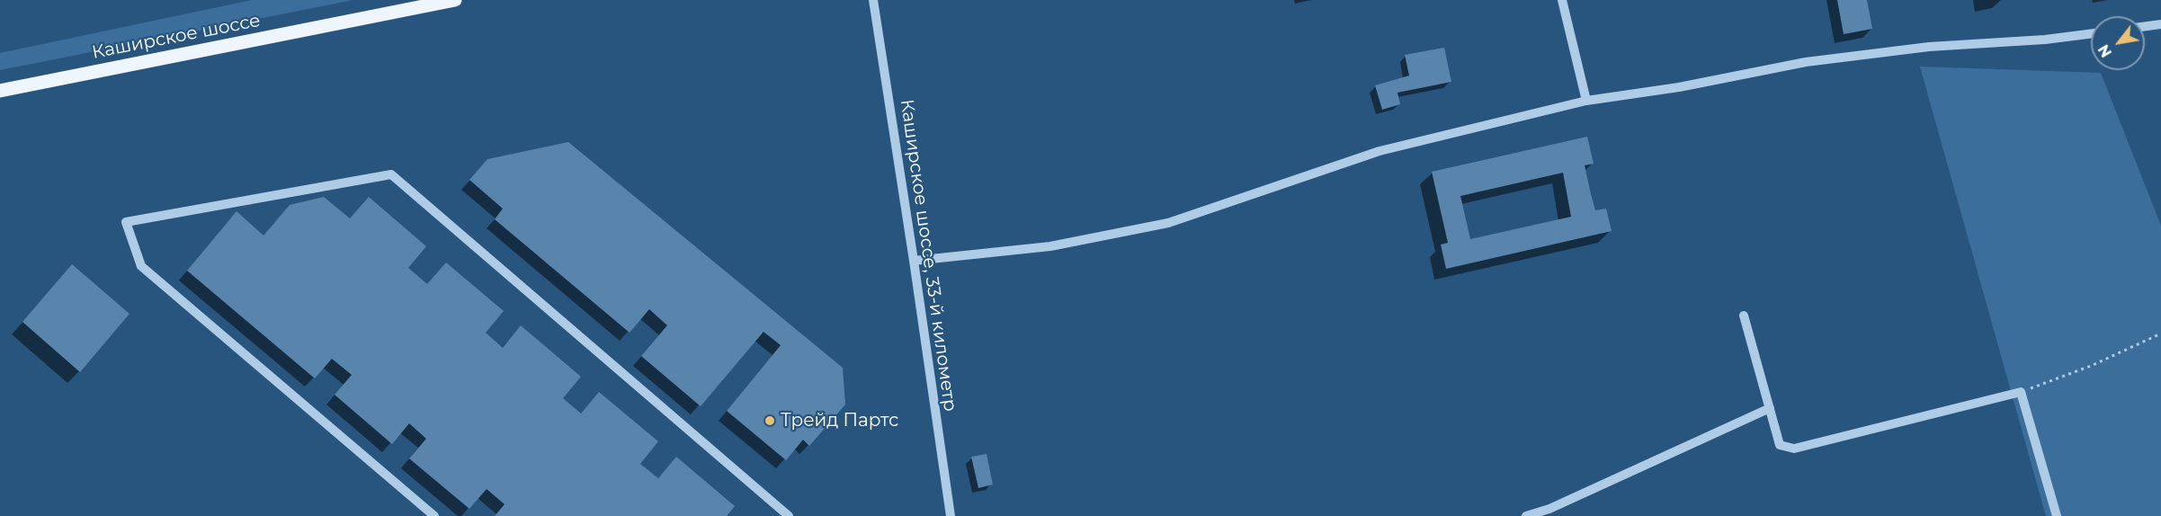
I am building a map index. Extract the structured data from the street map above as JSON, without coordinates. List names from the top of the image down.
{
  "streets": {
    "main road": ["Каширское шоссе"],
    "lane": ["Каширское шоссе, 33-й километр"]
  },
  "places": ["Трейд Партс"],
  "north": "bottom left"
}
